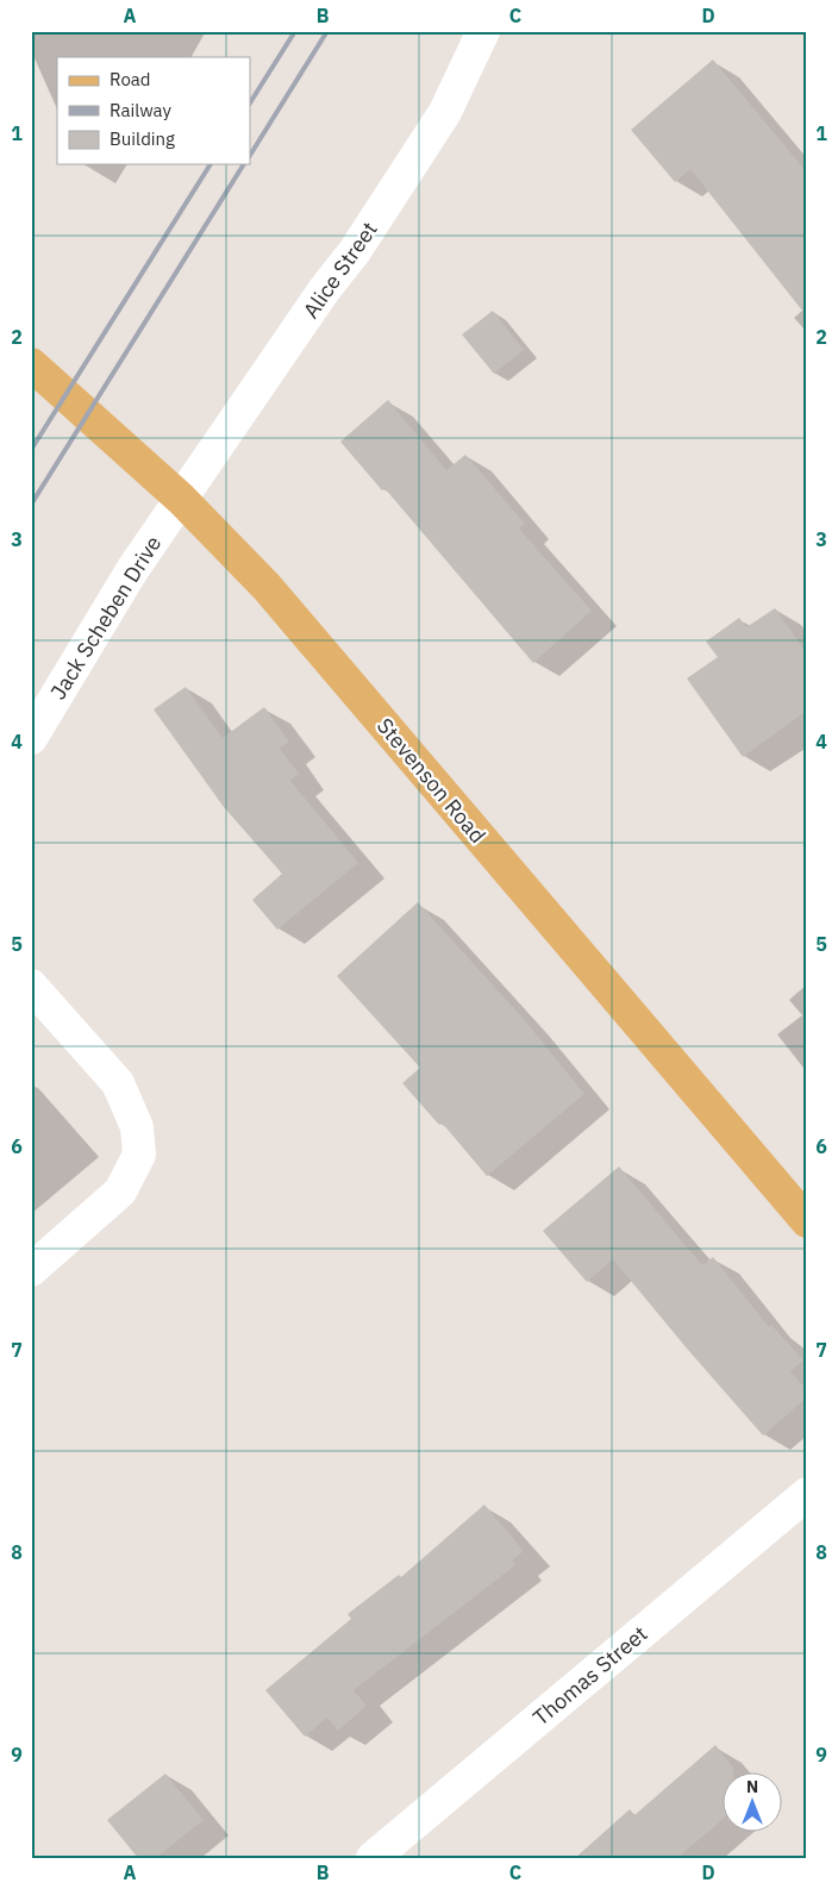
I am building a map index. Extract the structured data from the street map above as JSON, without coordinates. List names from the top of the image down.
{
  "streets": {
    "main road": ["Stevenson Road"],
    "street": ["Alice Street", "Jack Scheben Drive", "Thomas Street"]
  },
  "crossings": [
    ["Alice Street", "Jack Scheben Drive"],
    ["Alice Street", "Stevenson Road"],
    ["Jack Scheben Drive", "Stevenson Road"]
  ],
  "legend": ["Road", "Railway", "Building"],
  "north": "top",
  "grid": {
    "columns": [
      "A",
      "B",
      "C",
      "D"
    ],
    "rows": [
      "1",
      "2",
      "3",
      "4",
      "5",
      "6",
      "7",
      "8",
      "9"
    ]
  }
}
